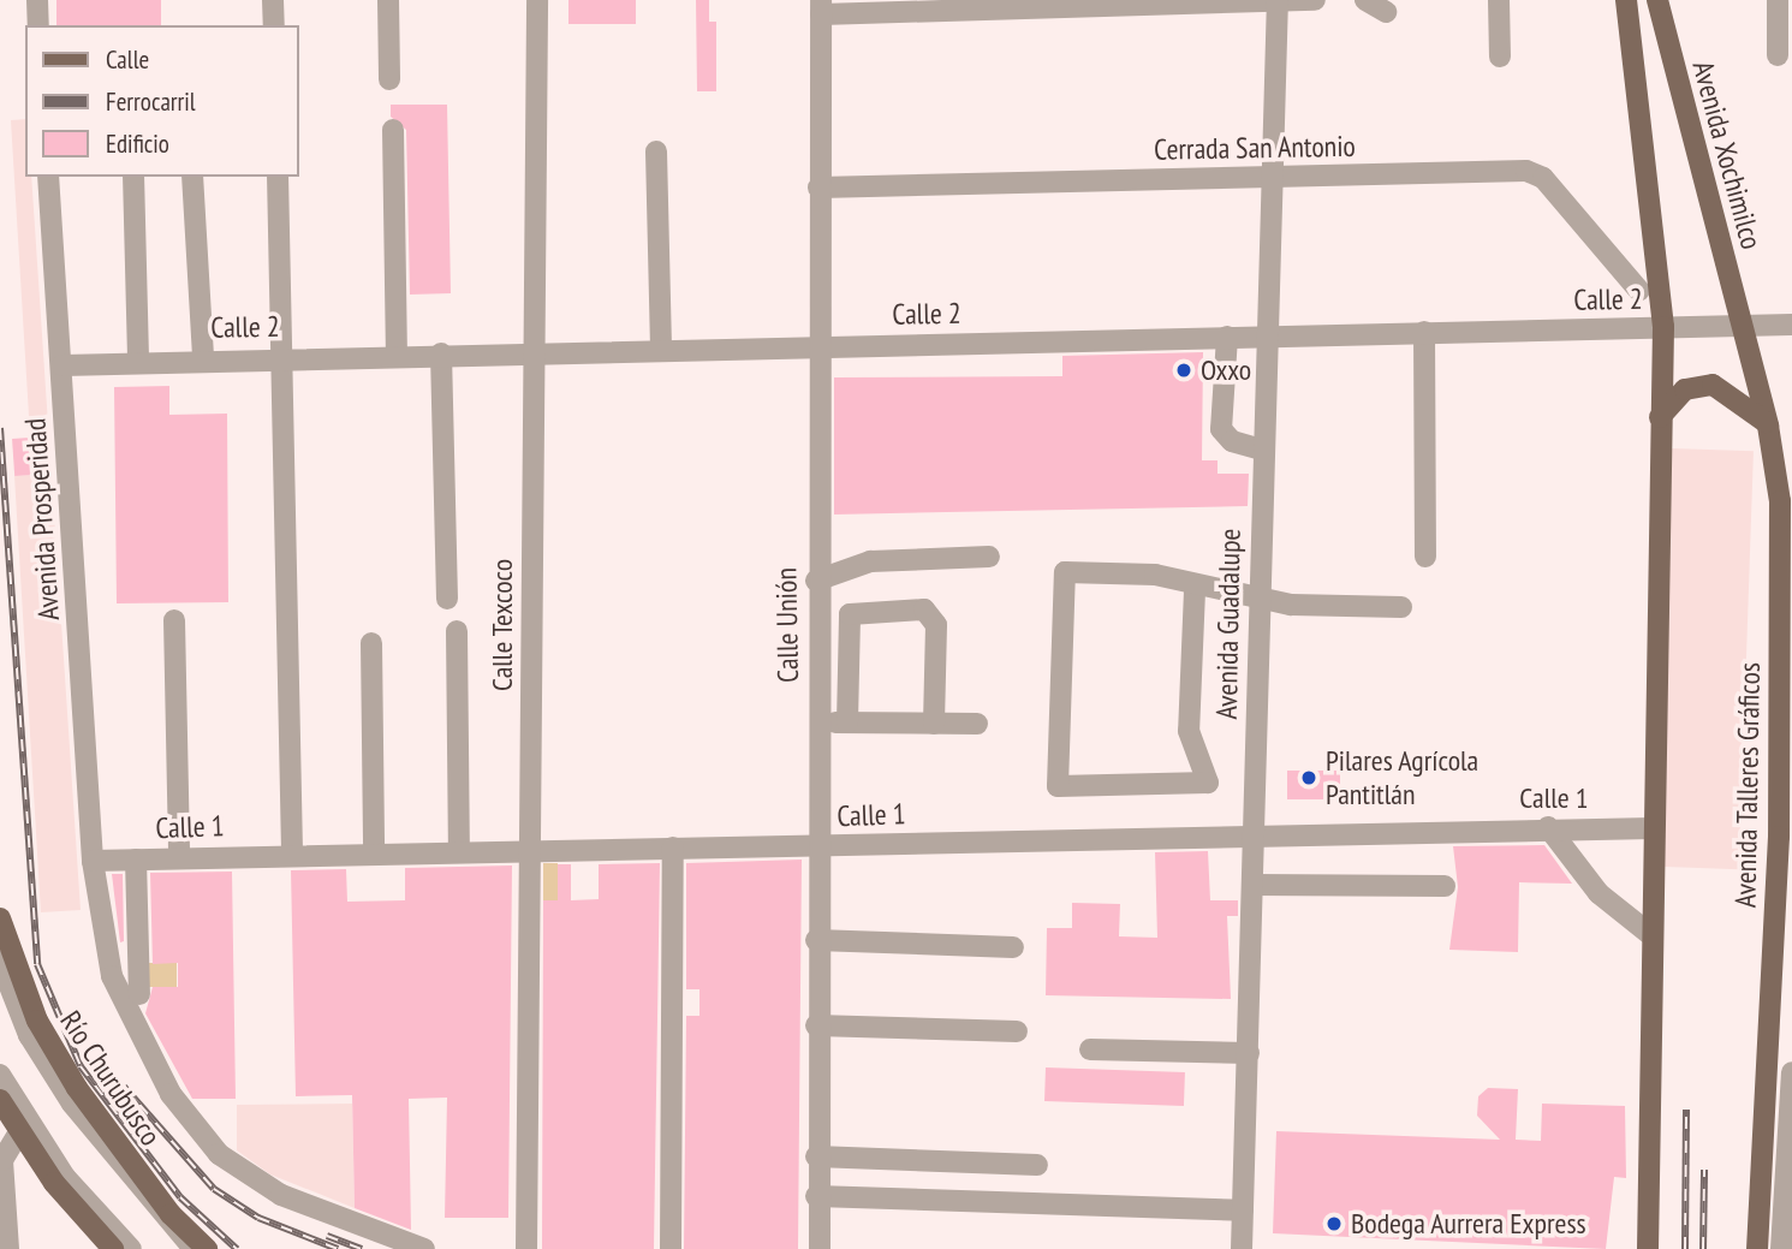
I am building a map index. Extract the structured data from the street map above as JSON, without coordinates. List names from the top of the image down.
{
  "streets": {
    "main road": ["Avenida Xochimilco", "Avenida Talleres Gráficos", "Río Churubusco"],
    "street": [
      "Cerrada San Antonio",
      "Calle 2",
      "Avenida Prosperidad",
      "Avenida Guadalupe",
      "Calle Texcoco",
      "Calle Unión",
      "Calle 1"
    ]
  },
  "crossings": [
    ["Cerrada San Antonio", "Avenida Guadalupe"],
    ["Cerrada San Antonio", "Calle Unión"],
    ["Avenida Xochimilco", "Calle 2"],
    ["Avenida Xochimilco", "Avenida Talleres Gráficos"],
    ["Calle 2", "Avenida Prosperidad"],
    ["Calle 2", "Avenida Guadalupe"],
    ["Calle 2", "Calle Texcoco"],
    ["Calle 2", "Calle Unión"],
    ["Calle 2", "Avenida Talleres Gráficos"],
    ["Avenida Prosperidad", "Calle 1"],
    ["Avenida Guadalupe", "Calle 1"],
    ["Calle Texcoco", "Calle 1"],
    ["Calle Unión", "Calle 1"]
  ],
  "places": ["Oxxo", "Pilares Agrícola Pantitlán", "Bodega Aurrera Express"],
  "legend": ["Calle", "Ferrocarril", "Edificio"]
}
